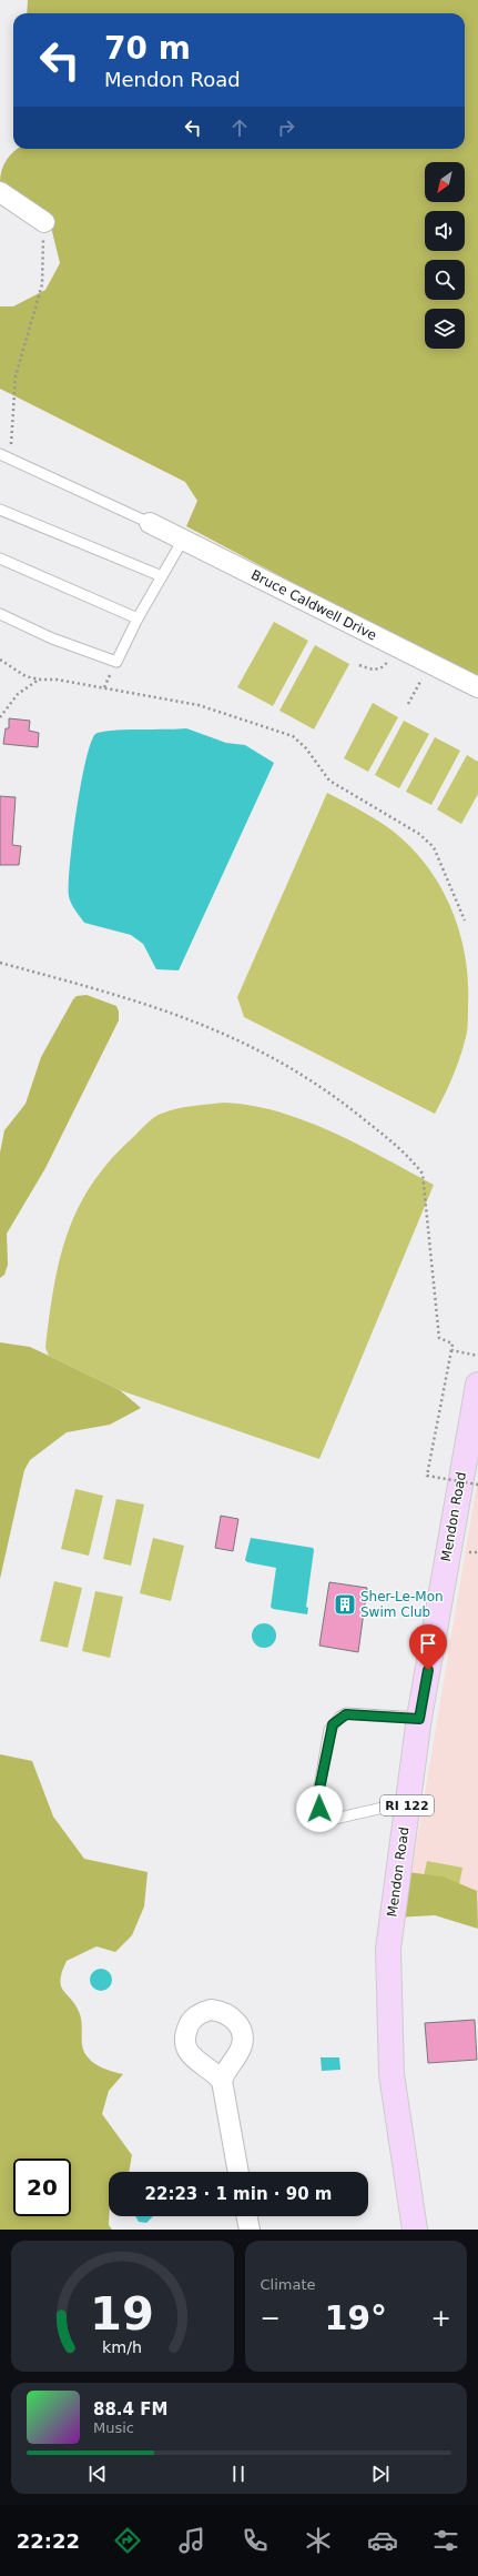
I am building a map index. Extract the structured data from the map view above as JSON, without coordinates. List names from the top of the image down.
{
  "streets": {
    "main road": ["Mendon Road", "RI 122"],
    "street": ["Bruce Caldwell Drive"]
  },
  "places": {
    "building": ["Sher-Le-Mon Swim Club"]
  },
  "north": "bottom left",
  "page": {
    "turn": ["70 m", "Mendon Road"],
    "limit": "20",
    "trip": "22:23 · 1 min · 90 m",
    "tile": "Climate",
    "heat": ["−", "19°", "+"],
    "song": ["88.4 FM", "Music"],
    "tabs": "22:22",
    "gauge": ["19", "km/h"]
  }
}
